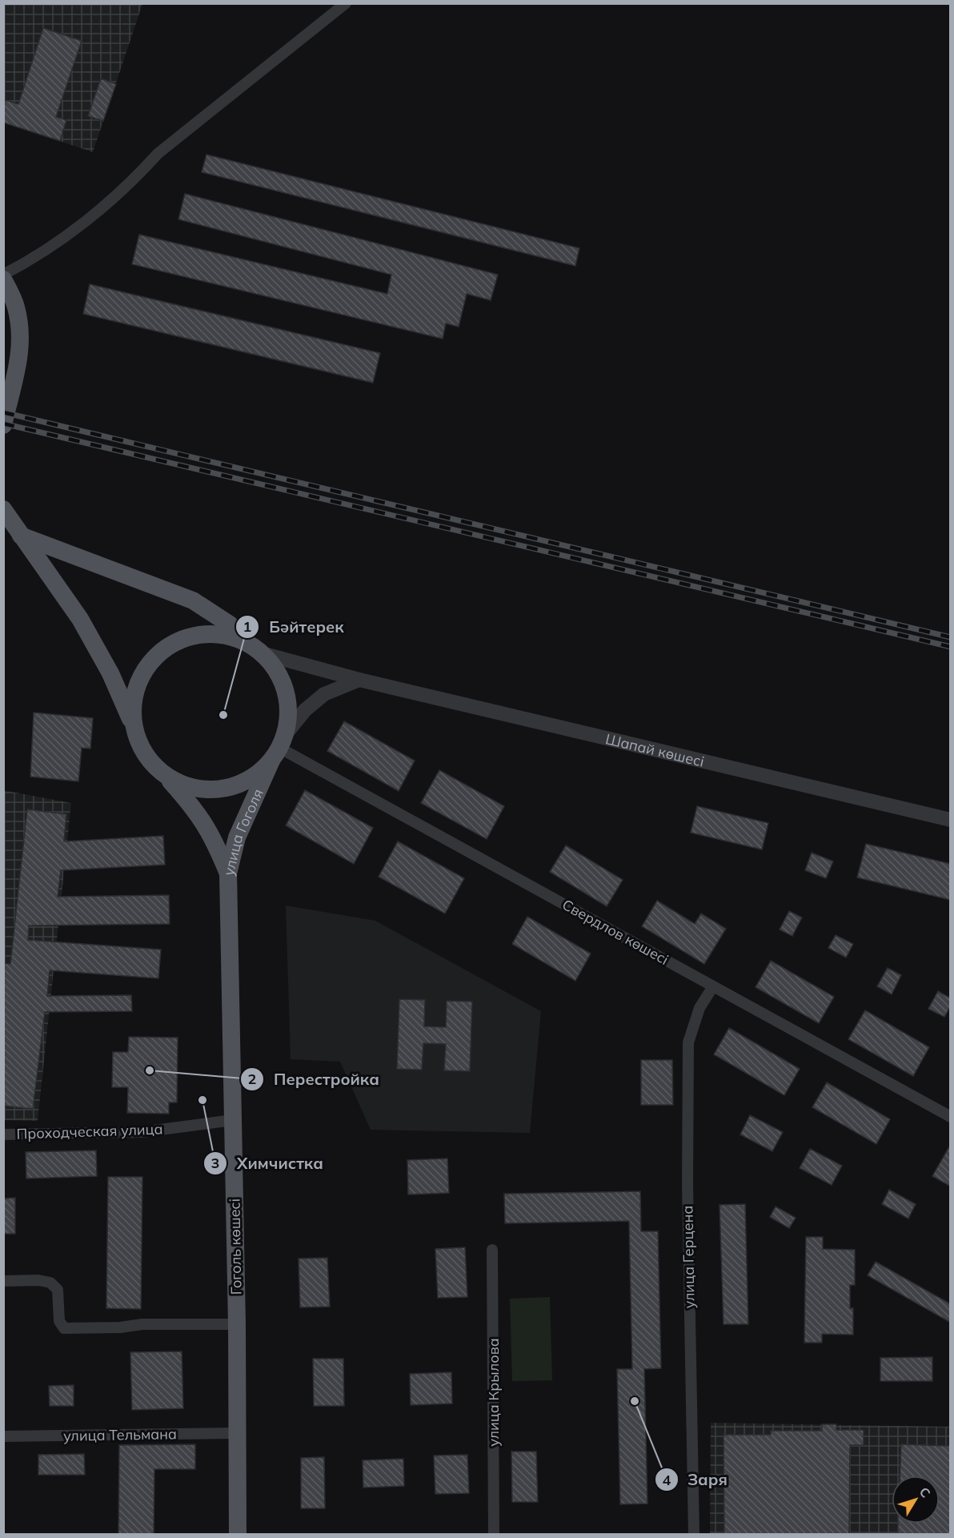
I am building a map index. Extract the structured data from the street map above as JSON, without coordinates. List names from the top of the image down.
{
  "streets": {
    "main road": ["улица Гоголя", "Гоголь көшесі"],
    "street": [
      "Шапай көшесі",
      "Свердлов көшесі",
      "Проходческая улица",
      "улица Герцена",
      "улица Крылова",
      "улица Тельмана"
    ]
  },
  "crossings": [
    ["Шапай көшесі", "улица Гоголя"],
    ["Шапай көшесі", "Свердлов көшесі"],
    ["улица Гоголя", "Свердлов көшесі"],
    ["улица Гоголя", "Гоголь көшесі"],
    ["Свердлов көшесі", "улица Герцена"],
    ["Проходческая улица", "Гоголь көшесі"],
    ["Гоголь көшесі", "улица Тельмана"]
  ],
  "places": [
    "Бәйтерек",
    "Перестройка",
    "Химчистка",
    "Заря"
  ],
  "north": "top right"
}
